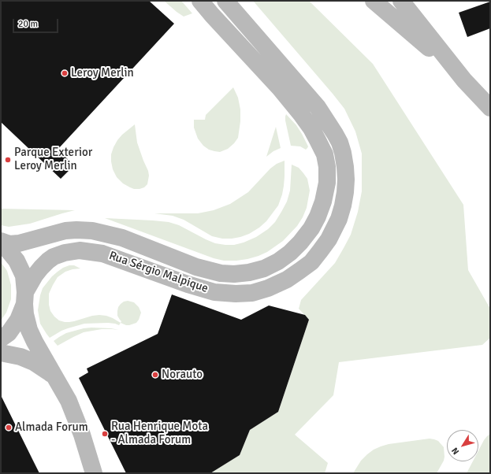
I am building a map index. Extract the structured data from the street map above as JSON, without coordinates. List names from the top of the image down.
{
  "streets": {
    "street": ["Rua Sérgio Malpique"]
  },
  "places": [
    "Leroy Merlin",
    "Parque Exterior Leroy Merlin",
    "Norauto",
    "Almada Forum",
    "Rua Henrique Mota - Almada Forum"
  ],
  "scale_bar": "20 m",
  "north": "bottom left"
}
